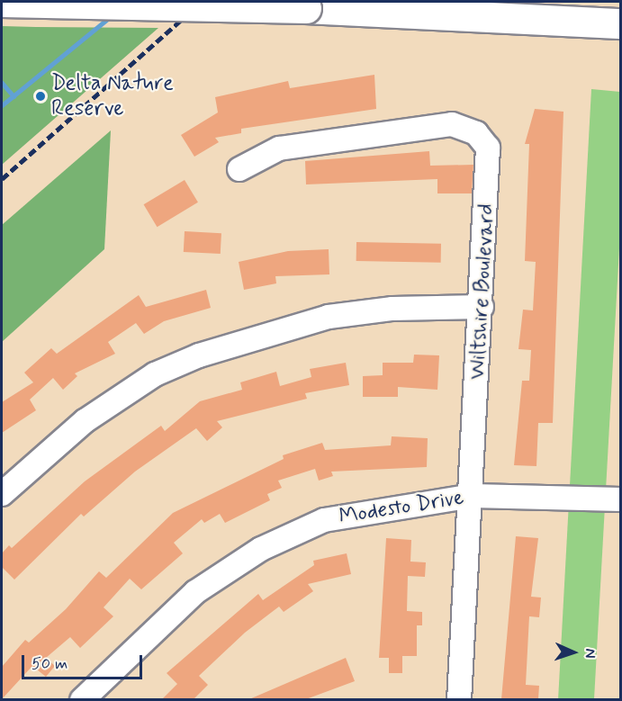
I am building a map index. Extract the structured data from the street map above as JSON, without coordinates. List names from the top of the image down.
{
  "streets": {
    "street": ["Wiltshire Boulevard", "Modesto Drive"]
  },
  "crossings": [
    ["Wiltshire Boulevard", "Modesto Drive"]
  ],
  "places": ["Delta Nature Reserve"],
  "scale_bar": "50 m",
  "north": "right"
}
